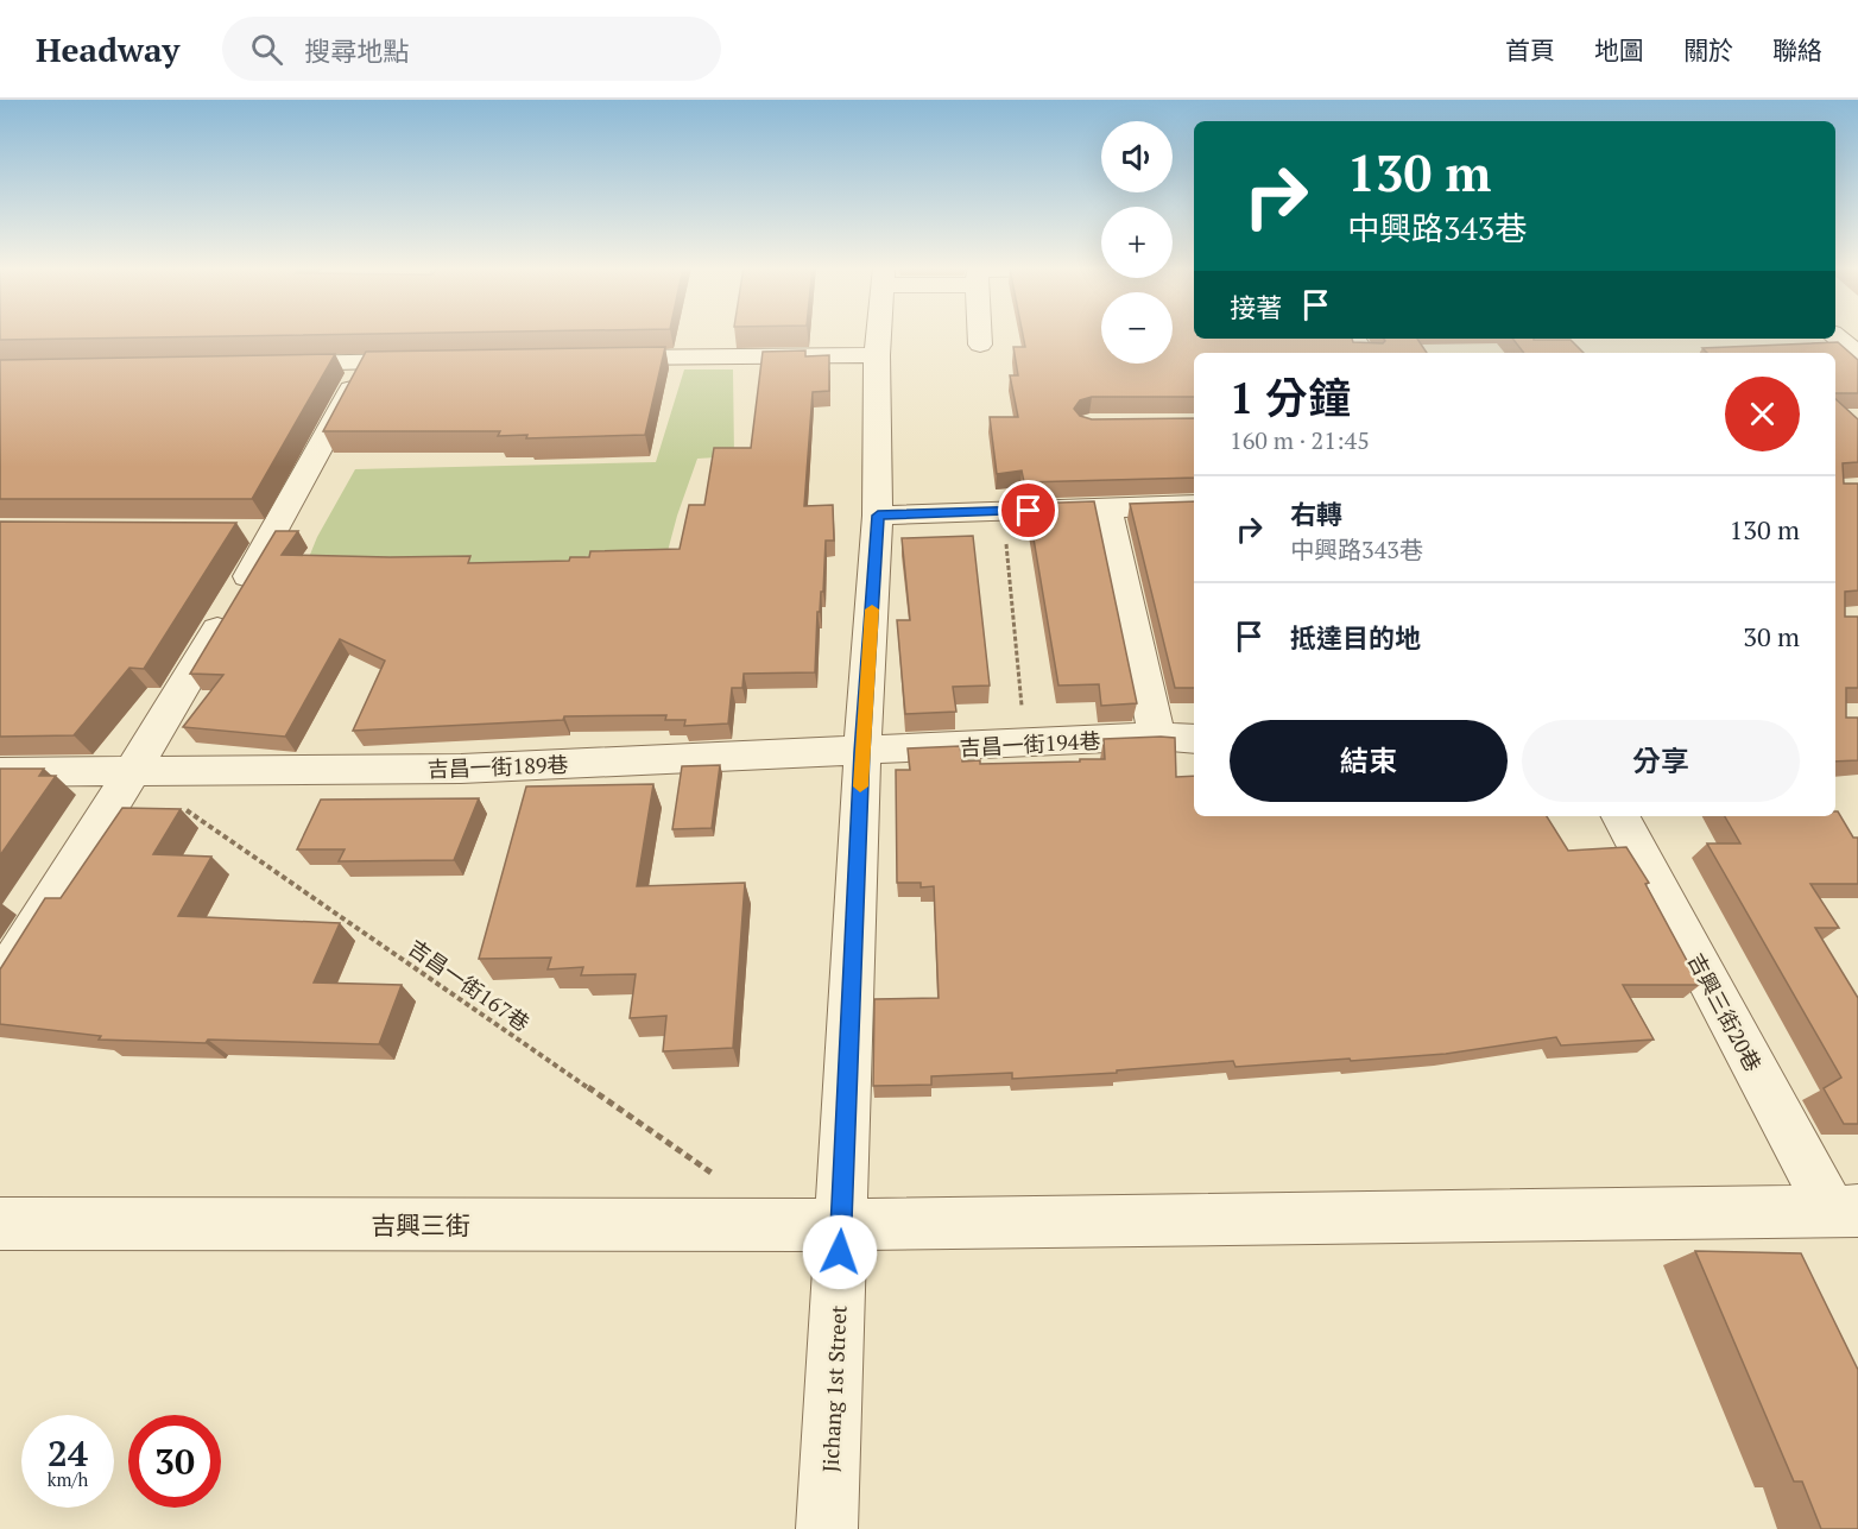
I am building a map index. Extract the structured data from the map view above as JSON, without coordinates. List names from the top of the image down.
{
  "streets": {
    "street": [
      "吉昌一街194巷",
      "吉昌一街189巷",
      "吉興三街20巷",
      "吉興三街",
      "Jichang 1st Street"
    ],
    "path": ["吉昌一街167巷"]
  },
  "crossings": [
    ["吉昌一街194巷", "吉昌一街189巷"],
    ["吉昌一街194巷", "Jichang 1st Street"],
    ["吉昌一街189巷", "吉昌一街167巷"],
    ["吉昌一街189巷", "Jichang 1st Street"],
    ["吉興三街20巷", "吉興三街"],
    ["吉興三街", "Jichang 1st Street"]
  ],
  "page": {
    "header": "Headway",
    "search": "搜尋地點",
    "nav": [
      "首頁",
      "地圖",
      "關於",
      "聯絡"
    ],
    "map_buttons": ["+", "−"],
    "turn": ["130 m", "中興路343巷"],
    "then": "接著",
    "heading": ["1 分鐘", "160 m · 21:45"],
    "list": [
      {
        "name": "右轉",
        "note": "中興路343巷",
        "value": "130 m"
      },
      {
        "name": "抵達目的地",
        "value": "30 m"
      }
    ],
    "buttons": ["結束", "分享"],
    "speed": "24 km/h",
    "limit": "30"
  }
}
